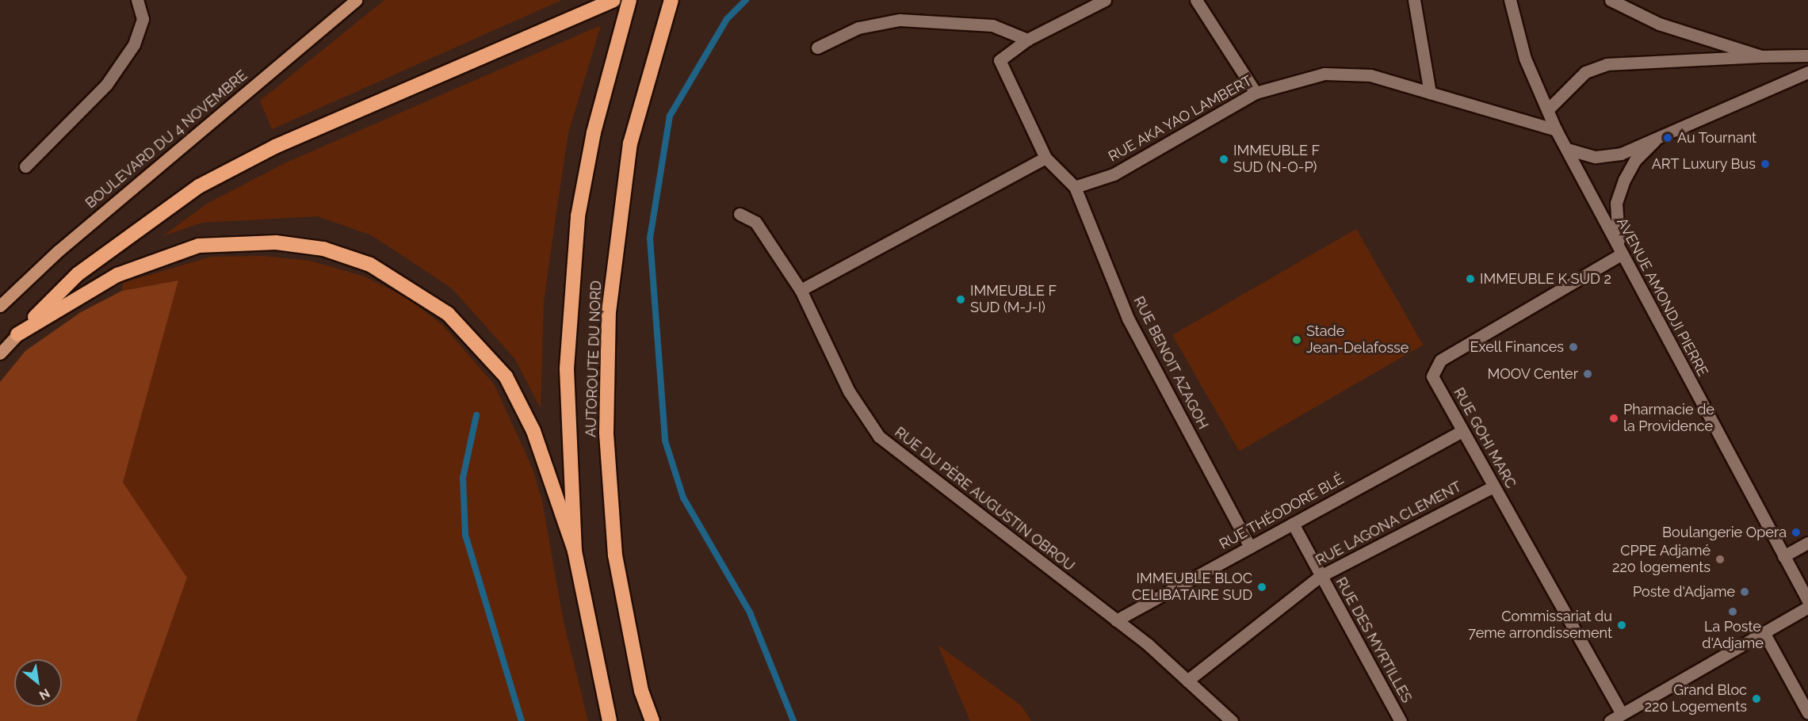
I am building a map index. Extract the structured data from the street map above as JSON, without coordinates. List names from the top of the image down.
{
  "streets": {
    "highway": ["AUTOROUTE DU NORD"],
    "main road": ["BOULEVARD DU 4 NOVEMBRE"],
    "street": [
      "RUE AKA YAO LAMBERT",
      "AVENUE AMONDJI PIERRE",
      "RUE BENOIT AZAGOH",
      "RUE GOHI MARC",
      "RUE DU PÈRE AUGUSTIN OBROU",
      "RUE THÉODORE BLÉ",
      "RUE LAGONA CLEMENT",
      "RUE DES MYRTILLES"
    ]
  },
  "crossings": [
    ["RUE AKA YAO LAMBERT", "AVENUE AMONDJI PIERRE"],
    ["RUE AKA YAO LAMBERT", "RUE BENOIT AZAGOH"],
    ["AVENUE AMONDJI PIERRE", "RUE GOHI MARC"],
    ["RUE BENOIT AZAGOH", "RUE THÉODORE BLÉ"],
    ["RUE GOHI MARC", "RUE THÉODORE BLÉ"],
    ["RUE GOHI MARC", "RUE LAGONA CLEMENT"],
    ["RUE DU PÈRE AUGUSTIN OBROU", "RUE THÉODORE BLÉ"],
    ["RUE DU PÈRE AUGUSTIN OBROU", "RUE LAGONA CLEMENT"],
    ["RUE THÉODORE BLÉ", "RUE DES MYRTILLES"],
    ["RUE LAGONA CLEMENT", "RUE DES MYRTILLES"]
  ],
  "places": [
    "Au Tournant",
    "IMMEUBLE F SUD (N-O-P)",
    "ART Luxury Bus",
    "IMMEUBLE K SUD 2",
    "IMMEUBLE F SUD (M-J-I)",
    "Stade Jean-Delafosse",
    "Exell Finances",
    "MOOV Center",
    "Pharmacie de la Providence",
    "Boulangerie Opera",
    "CPPE Adjamé 220 logements",
    "IMMEUBLE BLOC CELIBATAIRE SUD",
    "Poste d'Adjame",
    "La Poste d'Adjame",
    "Commissariat du 7eme arrondissement",
    "Grand Bloc 220 Logements"
  ],
  "north": "bottom right"
}
